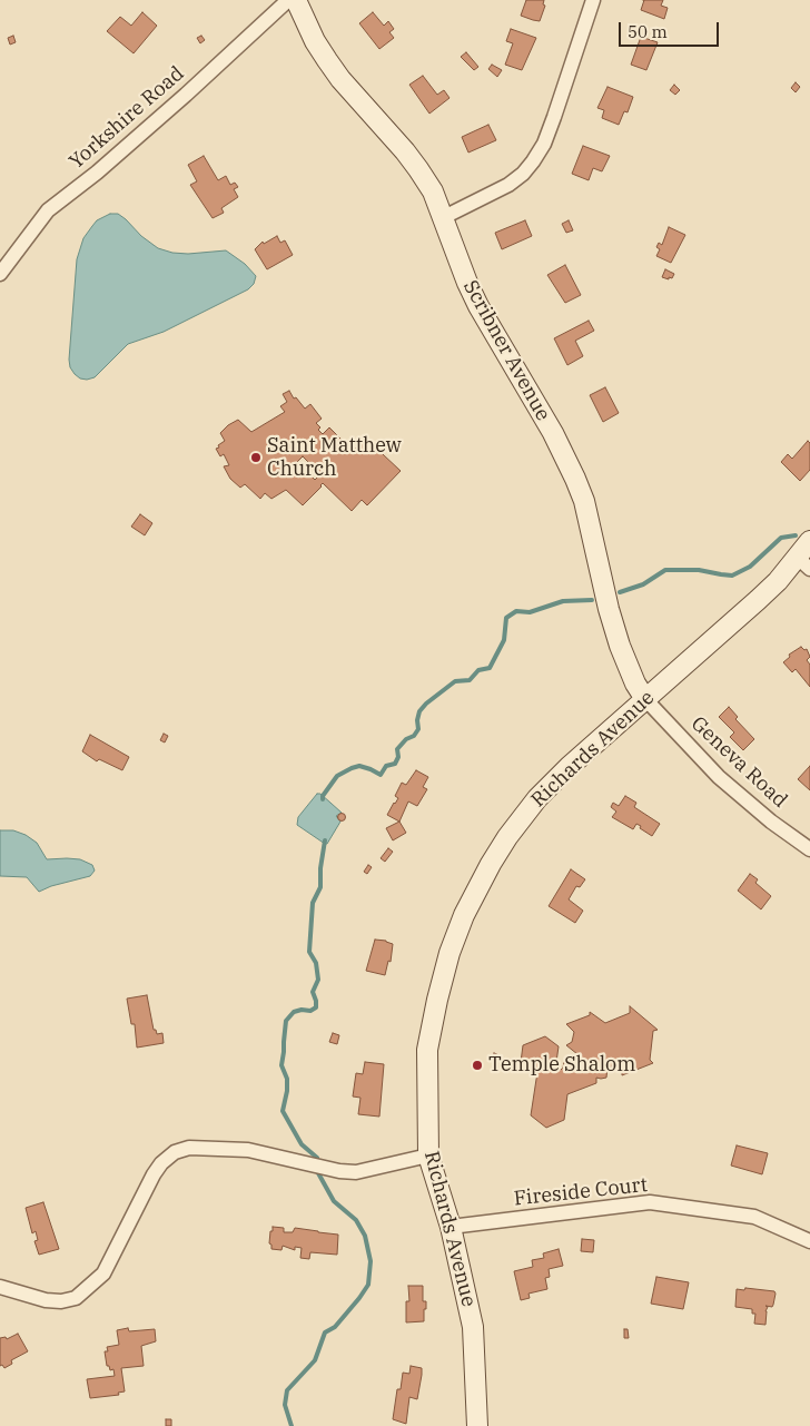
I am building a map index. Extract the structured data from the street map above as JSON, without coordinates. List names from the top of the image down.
{
  "streets": {
    "street": [
      "Yorkshire Road",
      "Scribner Avenue",
      "Richards Avenue",
      "Geneva Road",
      "Fireside Court"
    ]
  },
  "crossings": [
    ["Scribner Avenue", "Richards Avenue"],
    ["Scribner Avenue", "Geneva Road"],
    ["Richards Avenue", "Geneva Road"],
    ["Richards Avenue", "Fireside Court"]
  ],
  "places": ["Saint Matthew Church", "Temple Shalom"],
  "scale_bar": "50 m"
}
